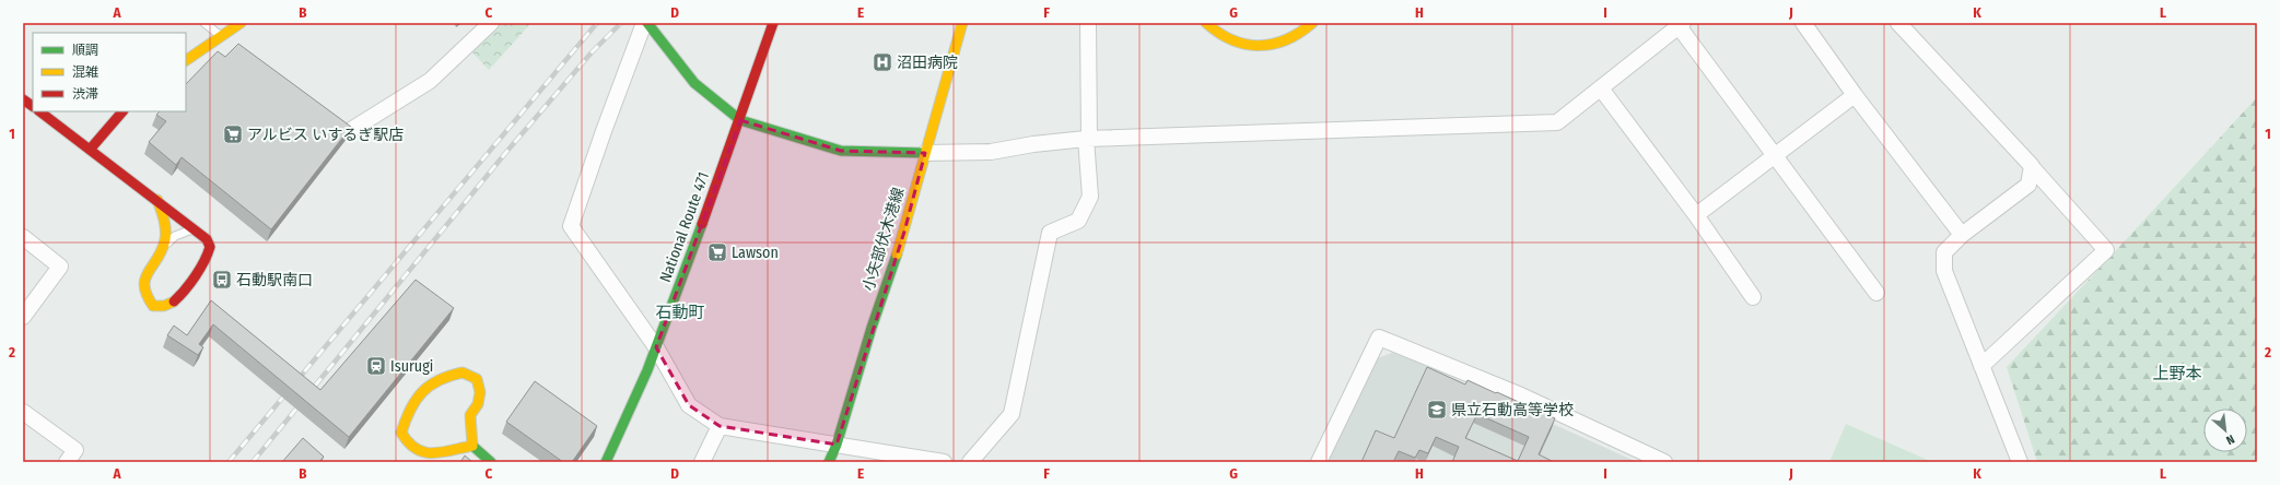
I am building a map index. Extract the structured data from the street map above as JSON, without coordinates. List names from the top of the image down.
{
  "streets": {
    "main road": ["National Route 471", "小矢部伏木港線"]
  },
  "districts": ["石動町", "上野本"],
  "places": {
    "hospital": ["沼田病院"],
    "supermarket": ["アルビス いするぎ駅店", "Lawson"],
    "bus stop": ["石動駅南口"],
    "station": ["Isurugi"],
    "school or university": ["県立石動高等学校"]
  },
  "legend": ["順調", "混雑", "渋滞"],
  "north": "bottom right",
  "grid": {
    "columns": [
      "A",
      "B",
      "C",
      "D",
      "E",
      "F",
      "G",
      "H",
      "I",
      "J",
      "K",
      "L"
    ],
    "rows": ["1", "2"]
  }
}
